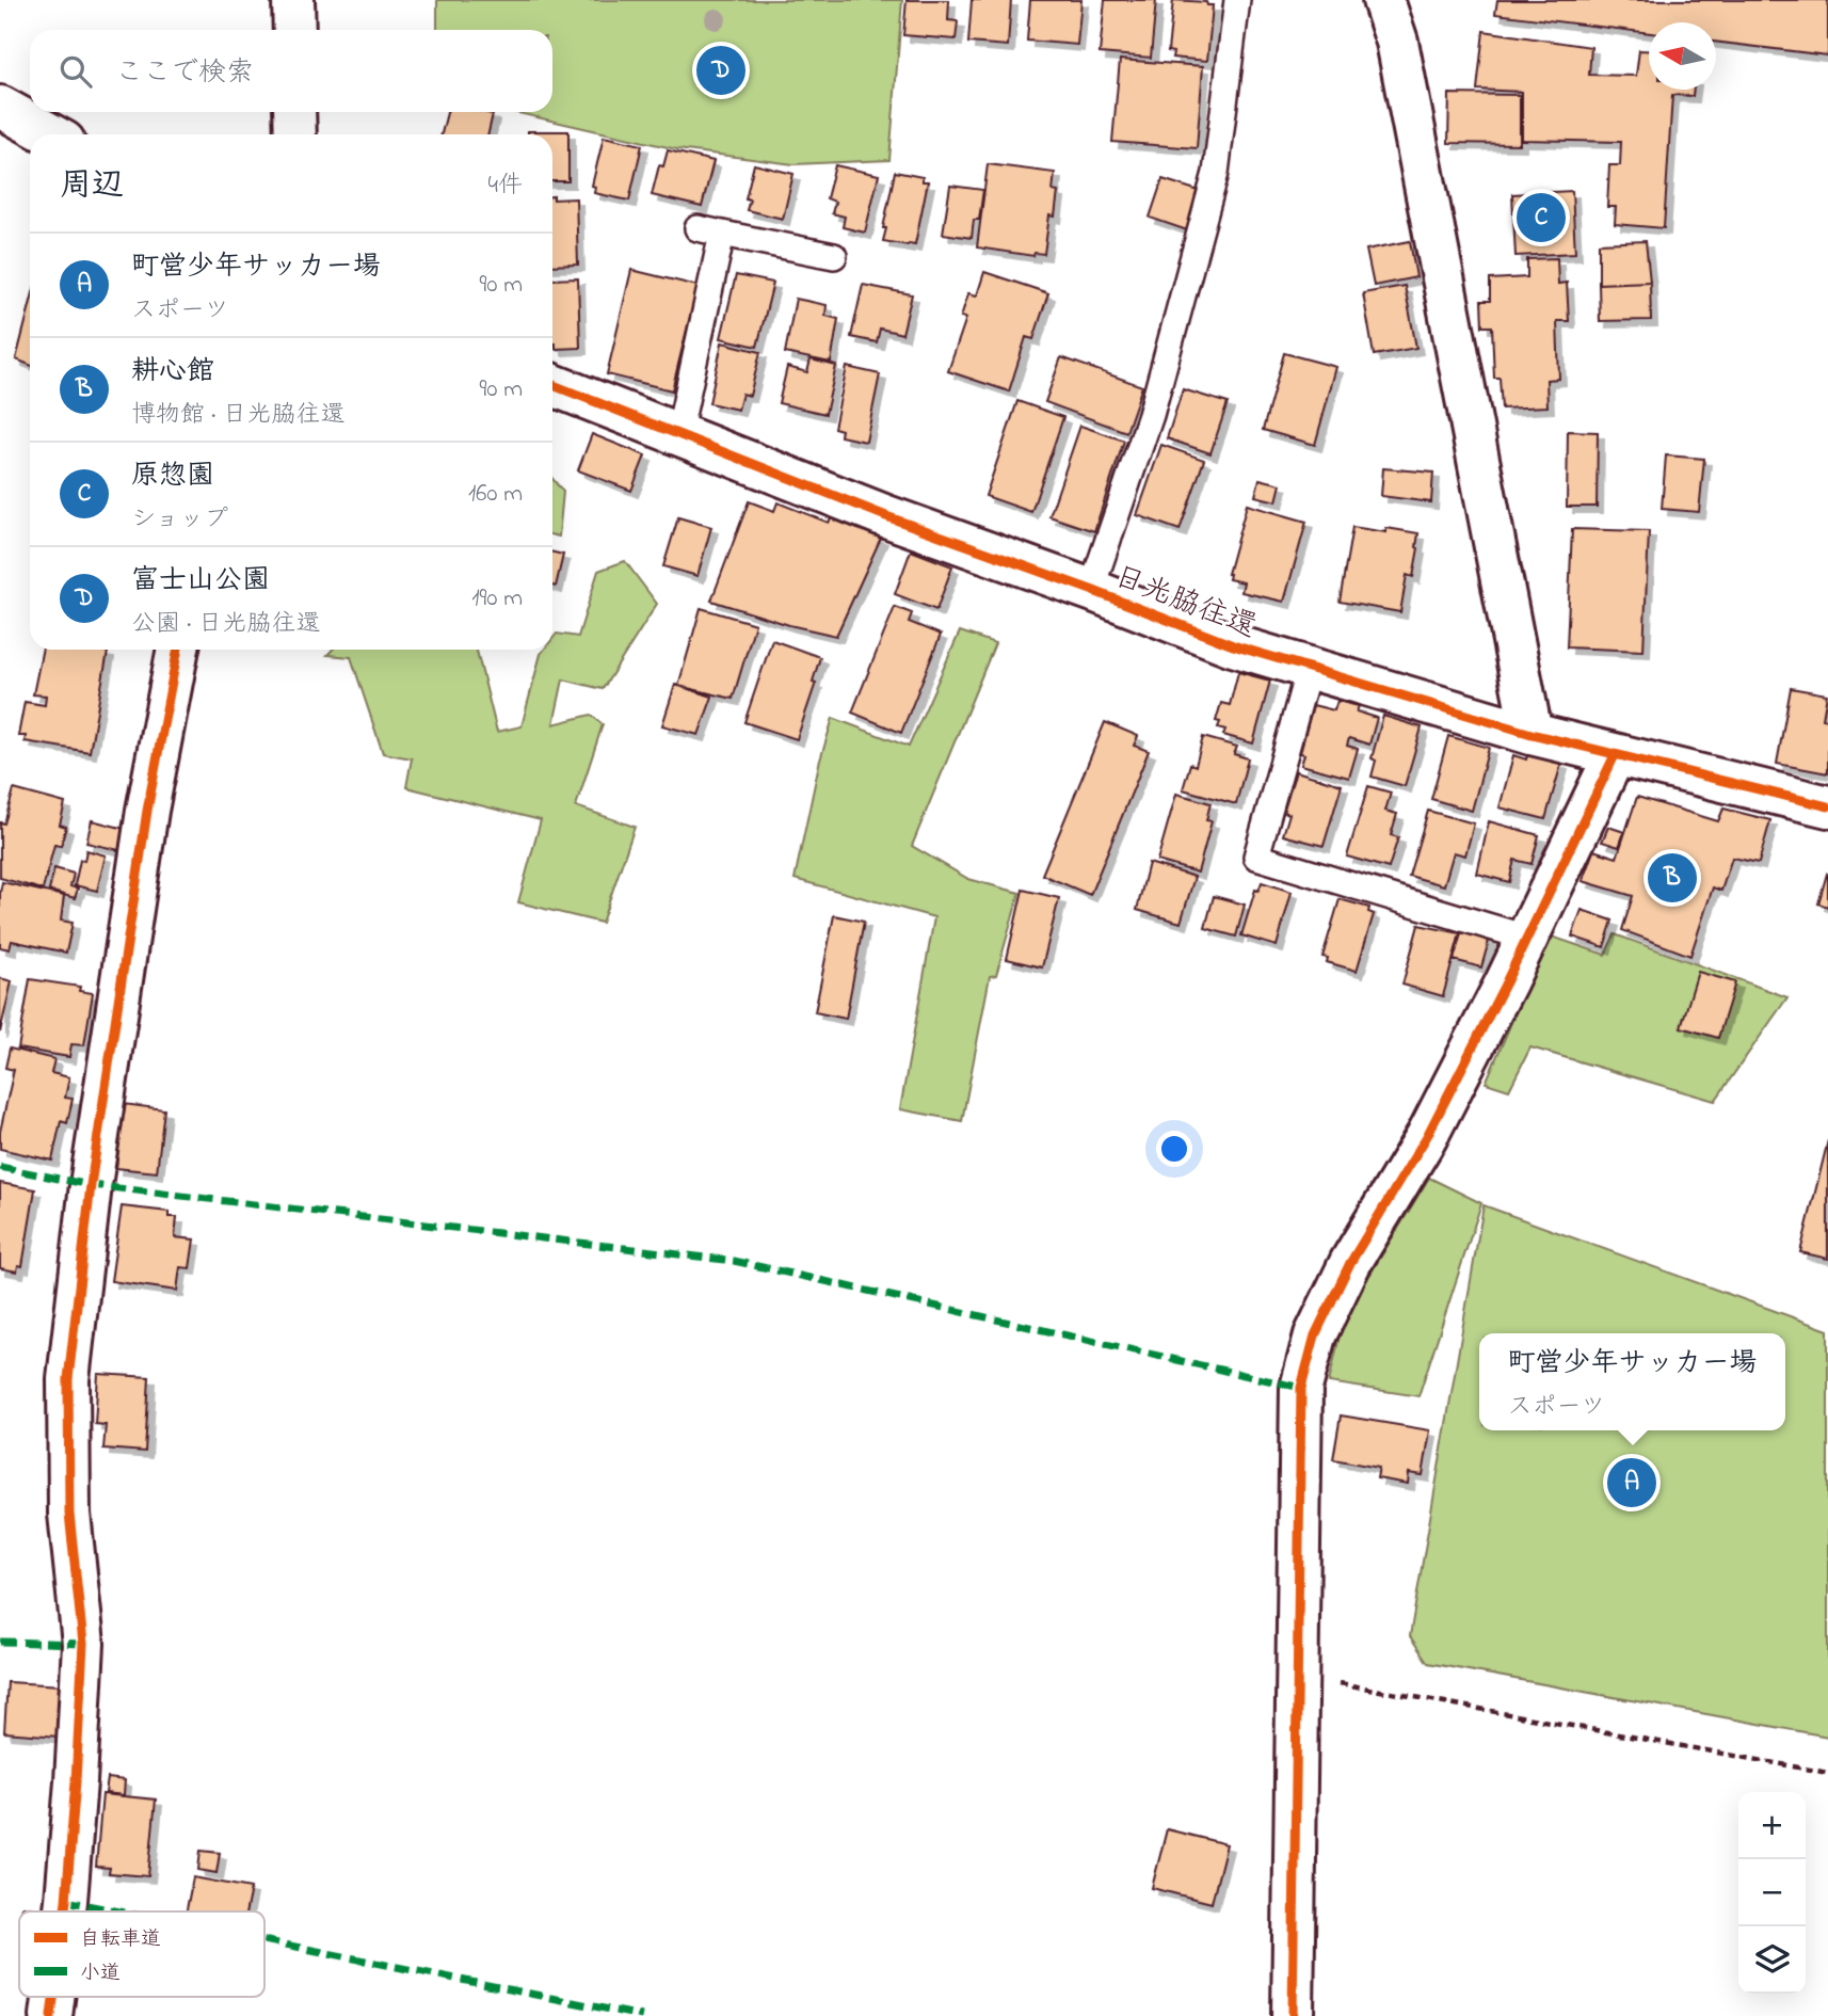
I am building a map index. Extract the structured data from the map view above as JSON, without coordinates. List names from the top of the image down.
{
  "streets": {
    "street": ["日光脇往還"]
  },
  "legend": ["自転車道", "小道"],
  "north": "left",
  "page": {
    "search": "ここで検索",
    "pins": [
      "D",
      "C",
      "B",
      "A"
    ],
    "heading": ["周辺", "4件"],
    "list": [
      {
        "mark": "A",
        "name": "町営少年サッカー場",
        "note": "スポーツ",
        "value": "90 m"
      },
      {
        "mark": "B",
        "name": "耕心館",
        "note": "博物館 · 日光脇往還",
        "value": "90 m"
      },
      {
        "mark": "C",
        "name": "原惣園",
        "note": "ショップ",
        "value": "160 m"
      },
      {
        "mark": "D",
        "name": "富士山公園",
        "note": "公園 · 日光脇往還",
        "value": "190 m"
      }
    ],
    "popup": ["町営少年サッカー場", "スポーツ"],
    "map_buttons": ["+", "−"]
  }
}
